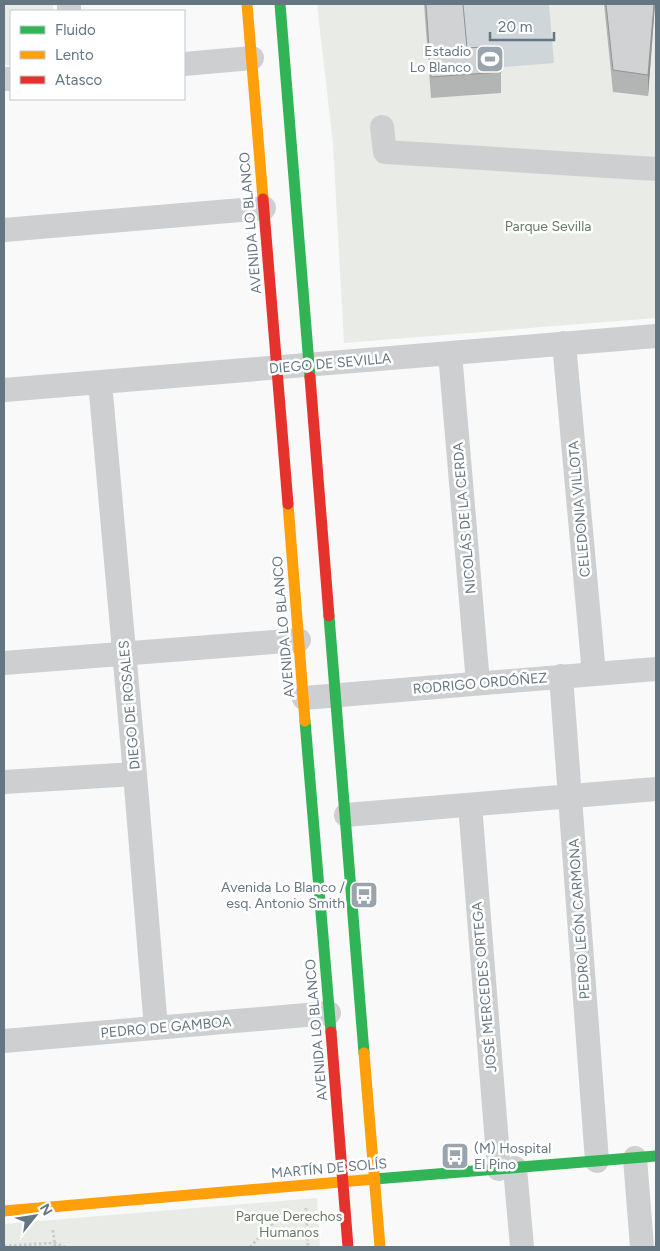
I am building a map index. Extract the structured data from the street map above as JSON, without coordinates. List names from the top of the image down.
{
  "streets": {
    "main road": ["AVENIDA LO BLANCO", "MARTÍN DE SOLÍS"],
    "street": [
      "DIEGO DE SEVILLA",
      "CELEDONIA VILLOTA",
      "NICOLÁS DE LA CERDA",
      "RODRIGO ORDÓÑEZ",
      "DIEGO DE ROSALES",
      "PEDRO LEÓN CARMONA",
      "JOSÉ MERCEDES ORTEGA",
      "PEDRO DE GAMBOA"
    ]
  },
  "crossings": [
    ["AVENIDA LO BLANCO", "DIEGO DE SEVILLA"],
    ["AVENIDA LO BLANCO", "RODRIGO ORDÓÑEZ"],
    ["AVENIDA LO BLANCO", "PEDRO DE GAMBOA"],
    ["AVENIDA LO BLANCO", "MARTÍN DE SOLÍS"],
    ["DIEGO DE SEVILLA", "CELEDONIA VILLOTA"],
    ["DIEGO DE SEVILLA", "NICOLÁS DE LA CERDA"],
    ["DIEGO DE SEVILLA", "DIEGO DE ROSALES"],
    ["CELEDONIA VILLOTA", "RODRIGO ORDÓÑEZ"],
    ["NICOLÁS DE LA CERDA", "RODRIGO ORDÓÑEZ"],
    ["RODRIGO ORDÓÑEZ", "PEDRO LEÓN CARMONA"],
    ["DIEGO DE ROSALES", "PEDRO DE GAMBOA"],
    ["PEDRO LEÓN CARMONA", "MARTÍN DE SOLÍS"],
    ["JOSÉ MERCEDES ORTEGA", "MARTÍN DE SOLÍS"]
  ],
  "parks": ["Parque Sevilla", "Parque Derechos Humanos"],
  "places": {
    "sports": ["Estadio Lo Blanco"],
    "bus stop": ["Avenida Lo Blanco / esq. Antonio Smith", "(M) Hospital El Pino"]
  },
  "legend": ["Fluido", "Lento", "Atasco"],
  "scale_bar": "20 m",
  "north": "top right"
}
